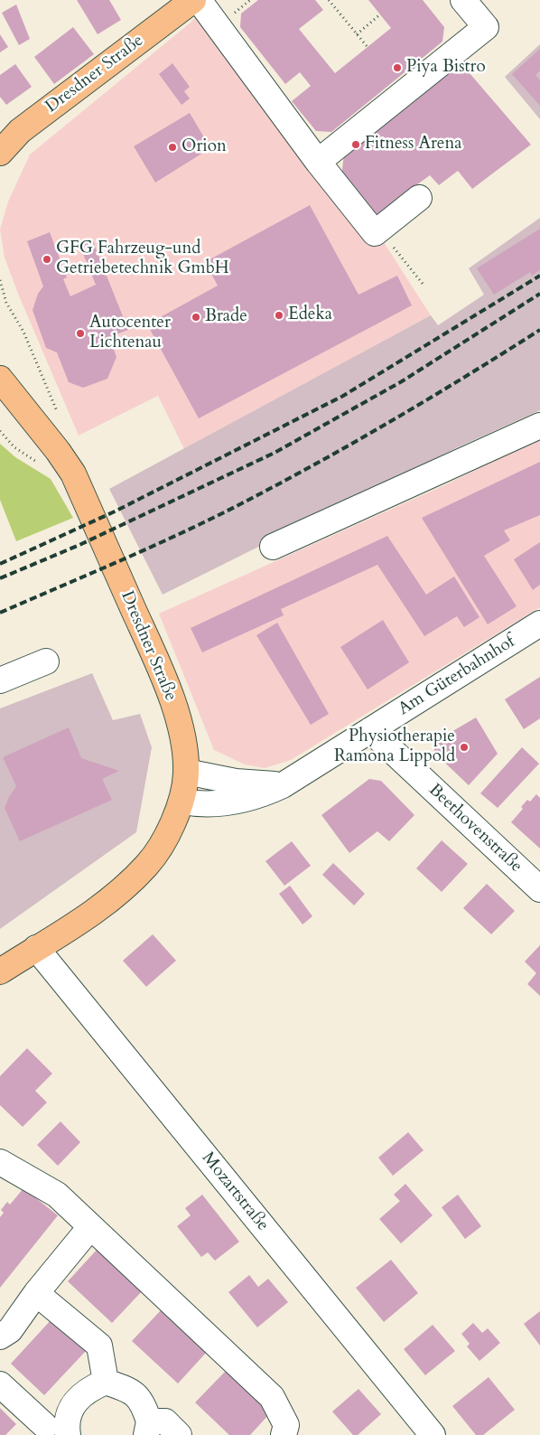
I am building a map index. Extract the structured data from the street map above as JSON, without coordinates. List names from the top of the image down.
{
  "streets": {
    "main road": ["Dresdner Straße"],
    "street": ["Am Güterbahnhof", "Beethovenstraße", "Mozartstraße"]
  },
  "crossings": [
    ["Dresdner Straße", "Am Güterbahnhof"],
    ["Dresdner Straße", "Mozartstraße"],
    ["Am Güterbahnhof", "Beethovenstraße"]
  ],
  "places": [
    "Piya Bistro",
    "Fitness Arena",
    "Orion",
    "GFG Fahrzeug-und Getriebetechnik GmbH",
    "Edeka",
    "Brade",
    "Autocenter Lichtenau",
    "Physiotherapie Ramona Lippold"
  ]
}
